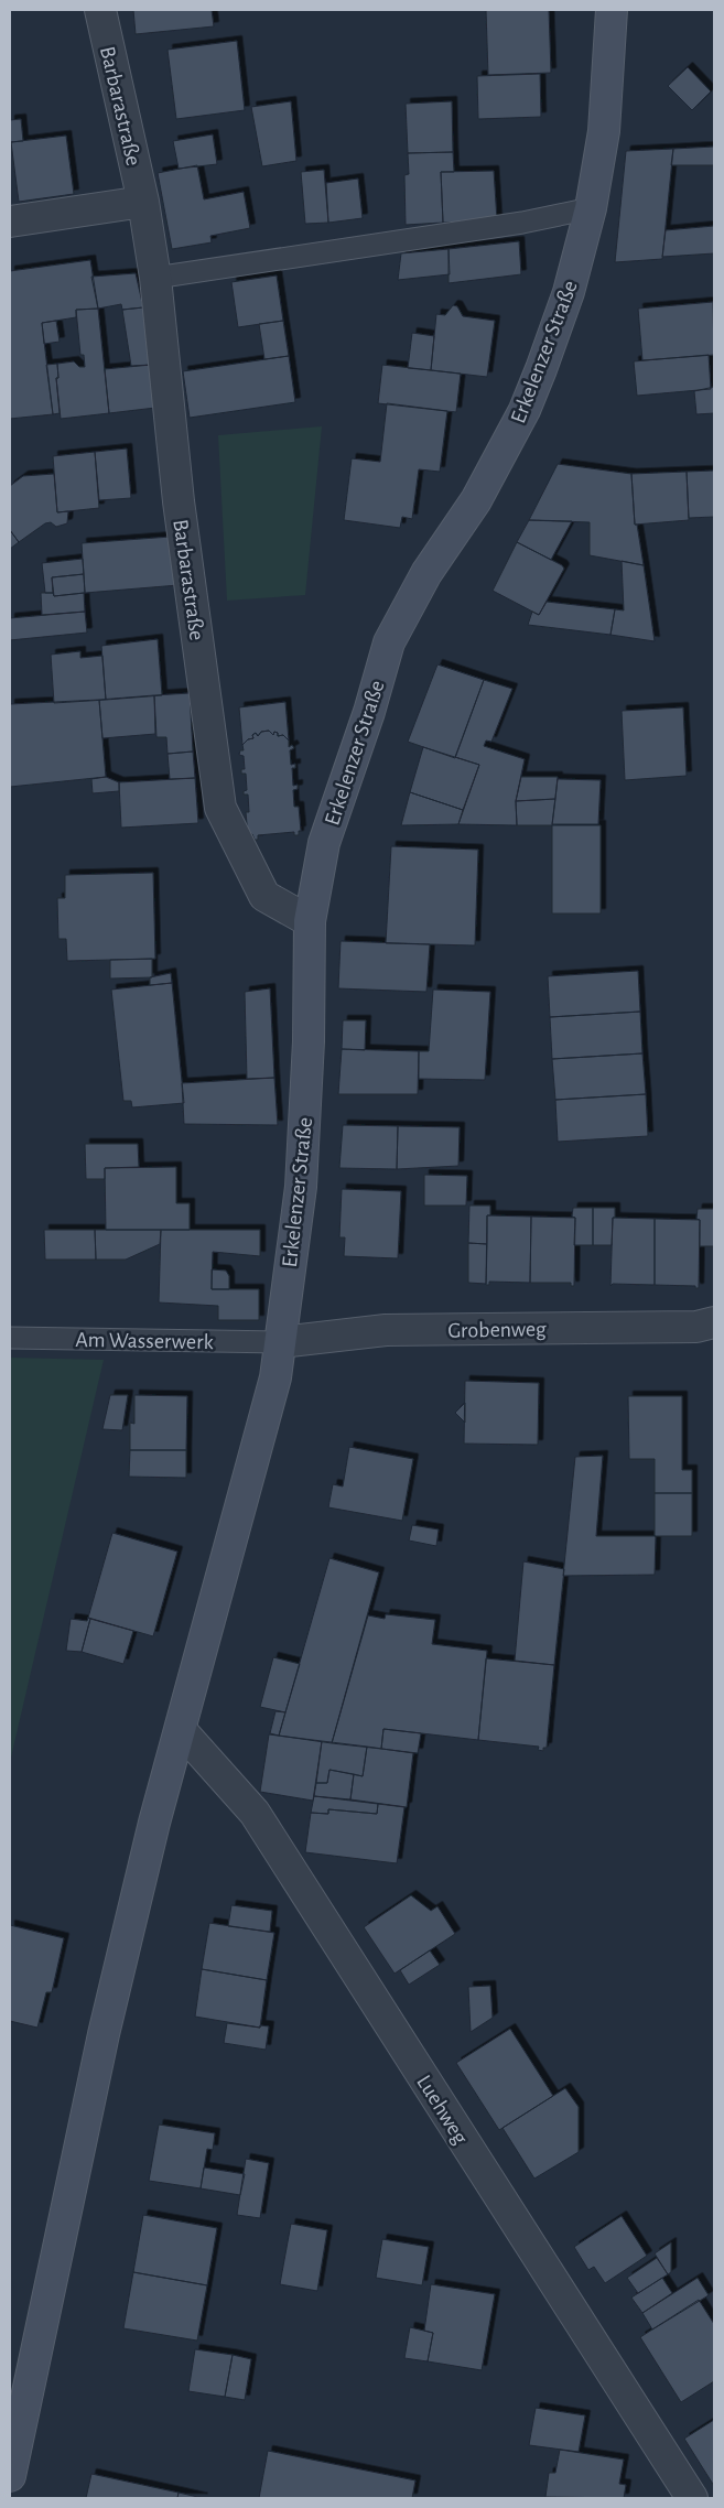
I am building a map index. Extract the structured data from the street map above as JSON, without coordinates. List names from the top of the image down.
{
  "streets": {
    "main road": ["Erkelenzer Straße"],
    "street": ["Barbarastraße", "Grobenweg", "Luehweg"],
    "lane": ["Am Wasserwerk"]
  },
  "crossings": [
    ["Barbarastraße", "Erkelenzer Straße"],
    ["Erkelenzer Straße", "Grobenweg"],
    ["Erkelenzer Straße", "Am Wasserwerk"],
    ["Erkelenzer Straße", "Luehweg"],
    ["Grobenweg", "Am Wasserwerk"]
  ]
}
